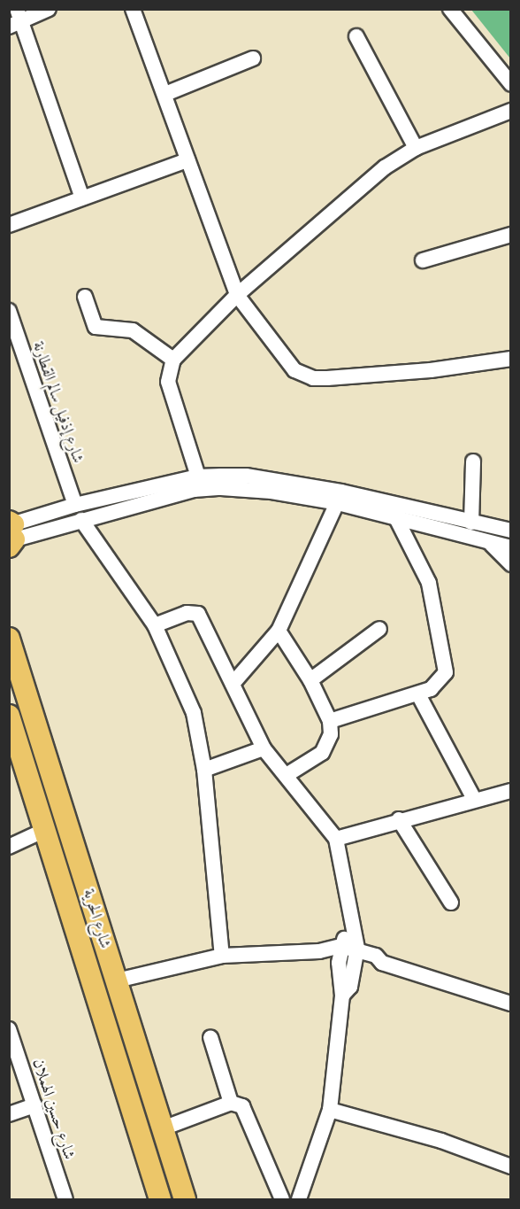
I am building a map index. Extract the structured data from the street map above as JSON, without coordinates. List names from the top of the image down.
{
  "streets": {
    "highway": ["شارع الحرية"],
    "street": ["شارع إذفيل سالم القطارنة", "شارع حسين الهملان"]
  }
}
